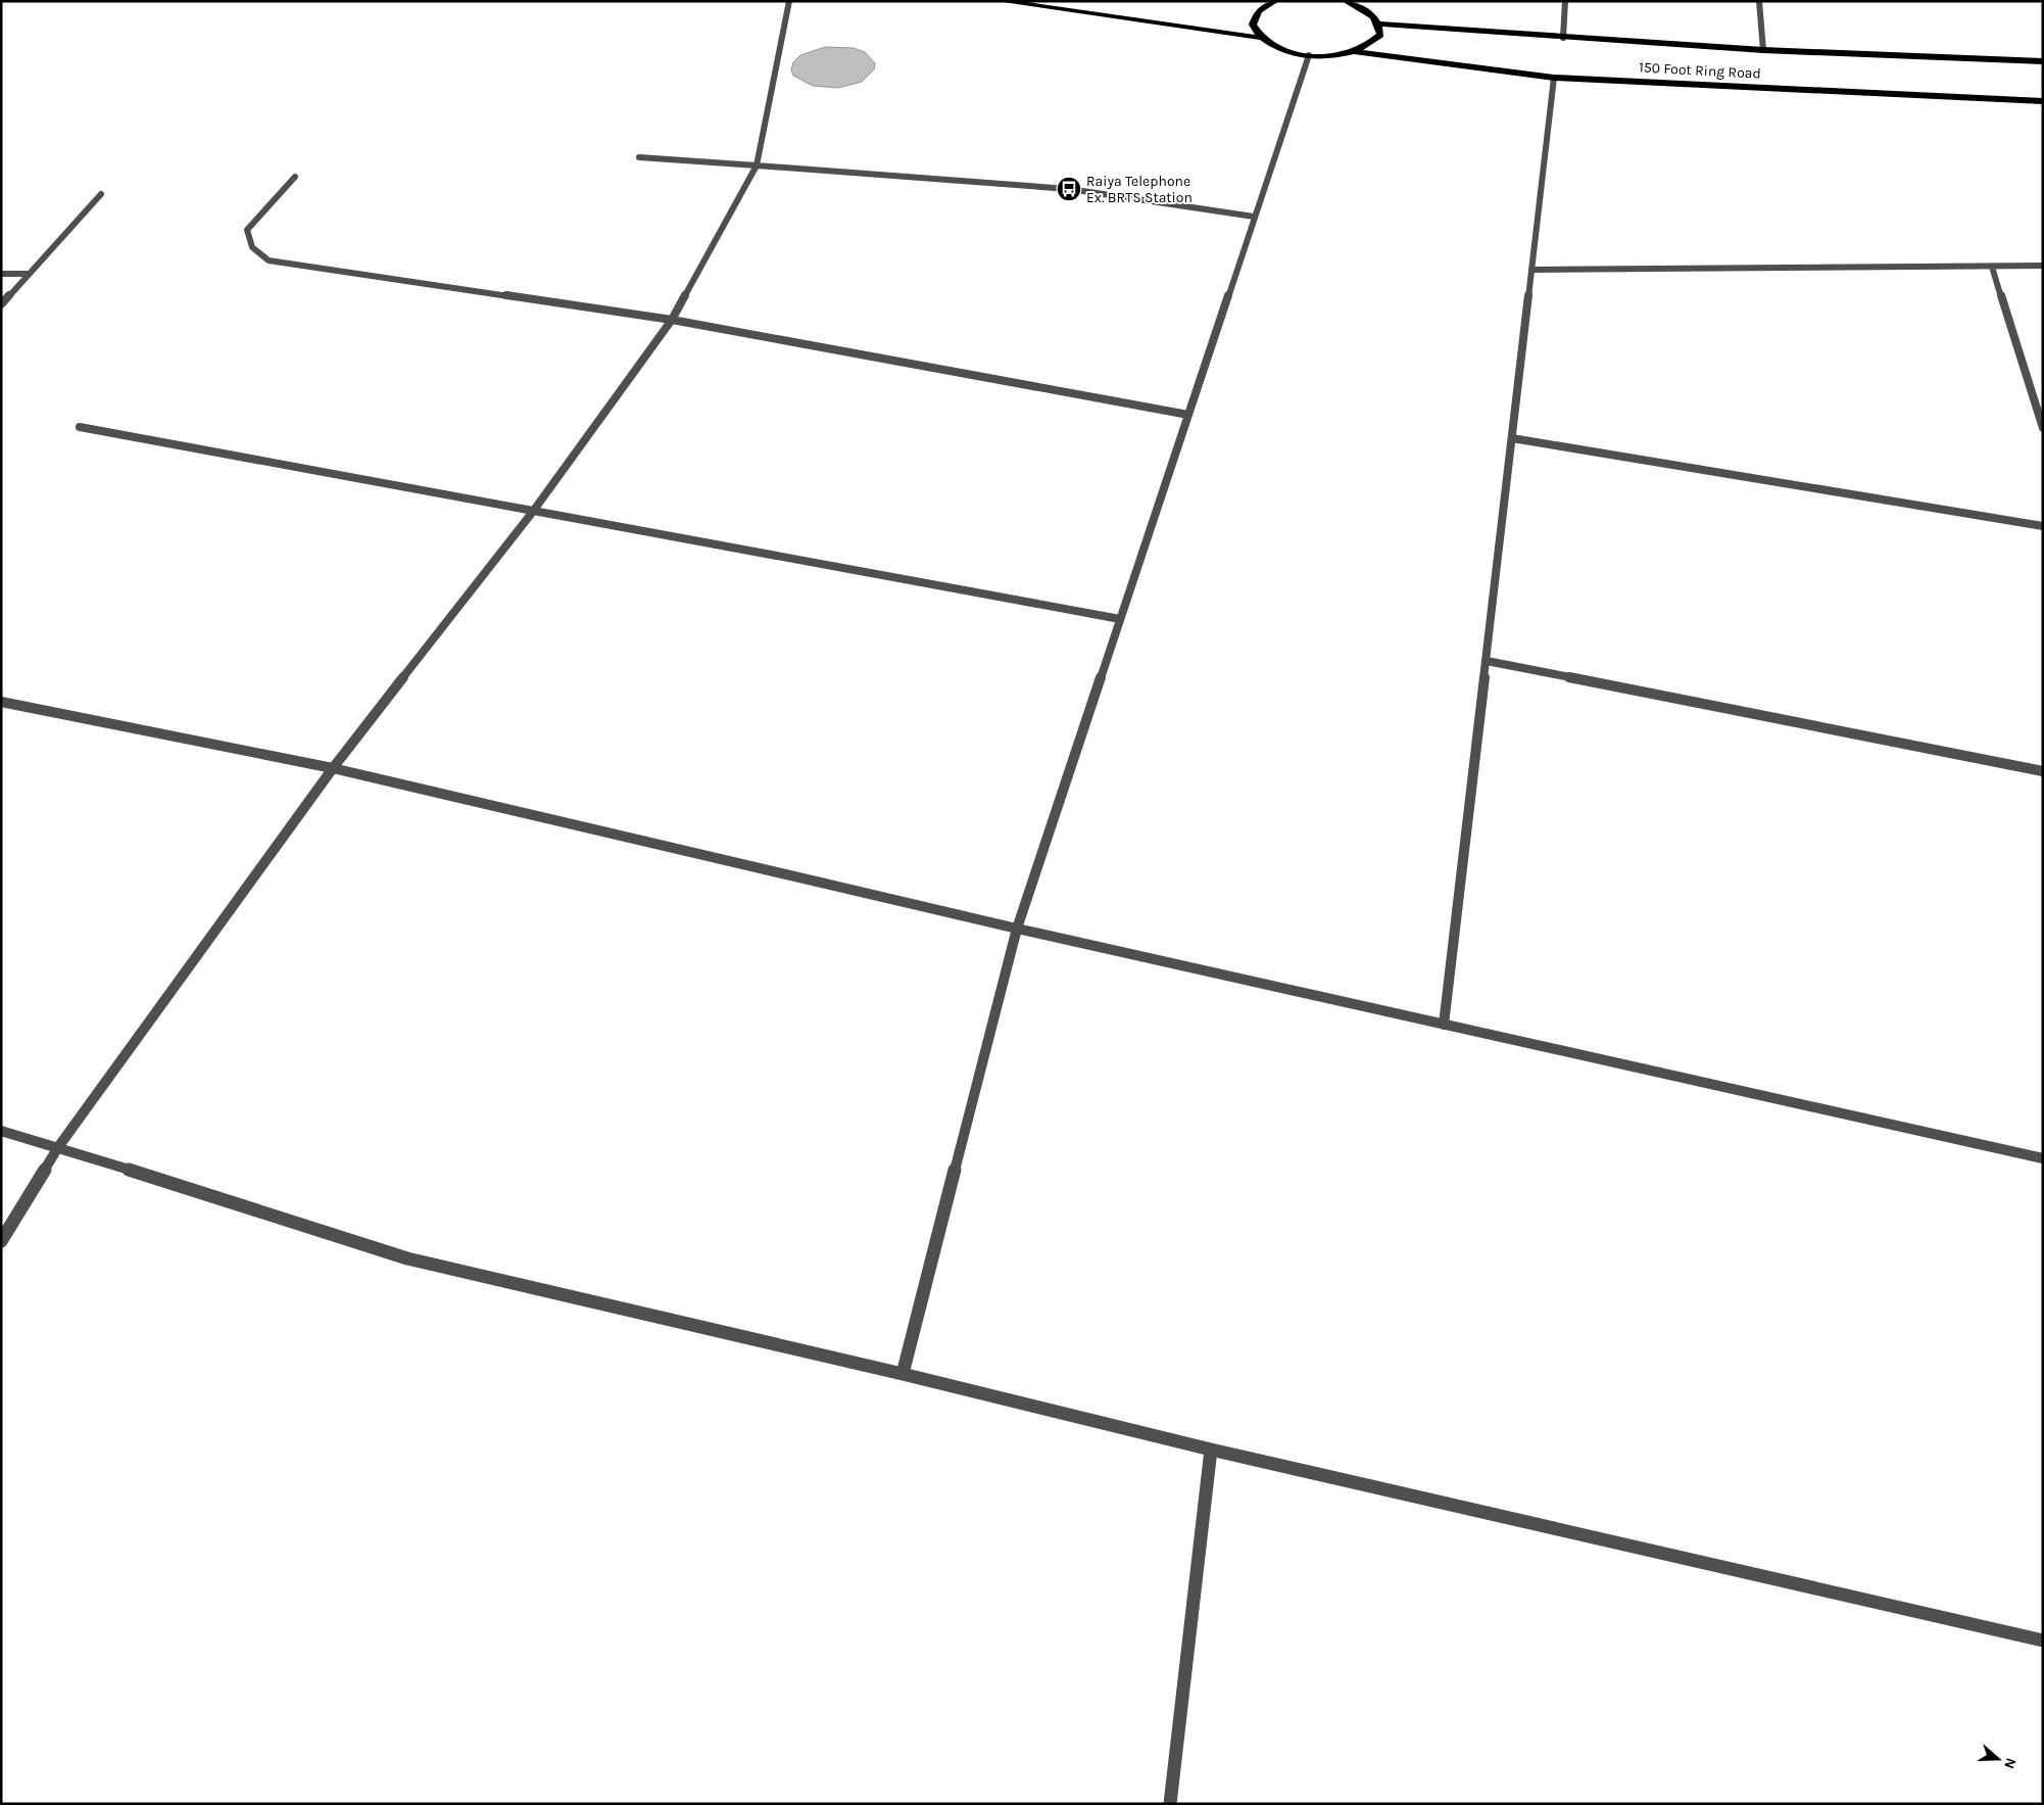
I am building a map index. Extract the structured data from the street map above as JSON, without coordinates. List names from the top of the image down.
{
  "streets": {
    "highway": ["150 Foot Ring Road"]
  },
  "places": {
    "bus stop": ["Raiya Telephone Ex. BRTS Station"]
  },
  "north": "right"
}
